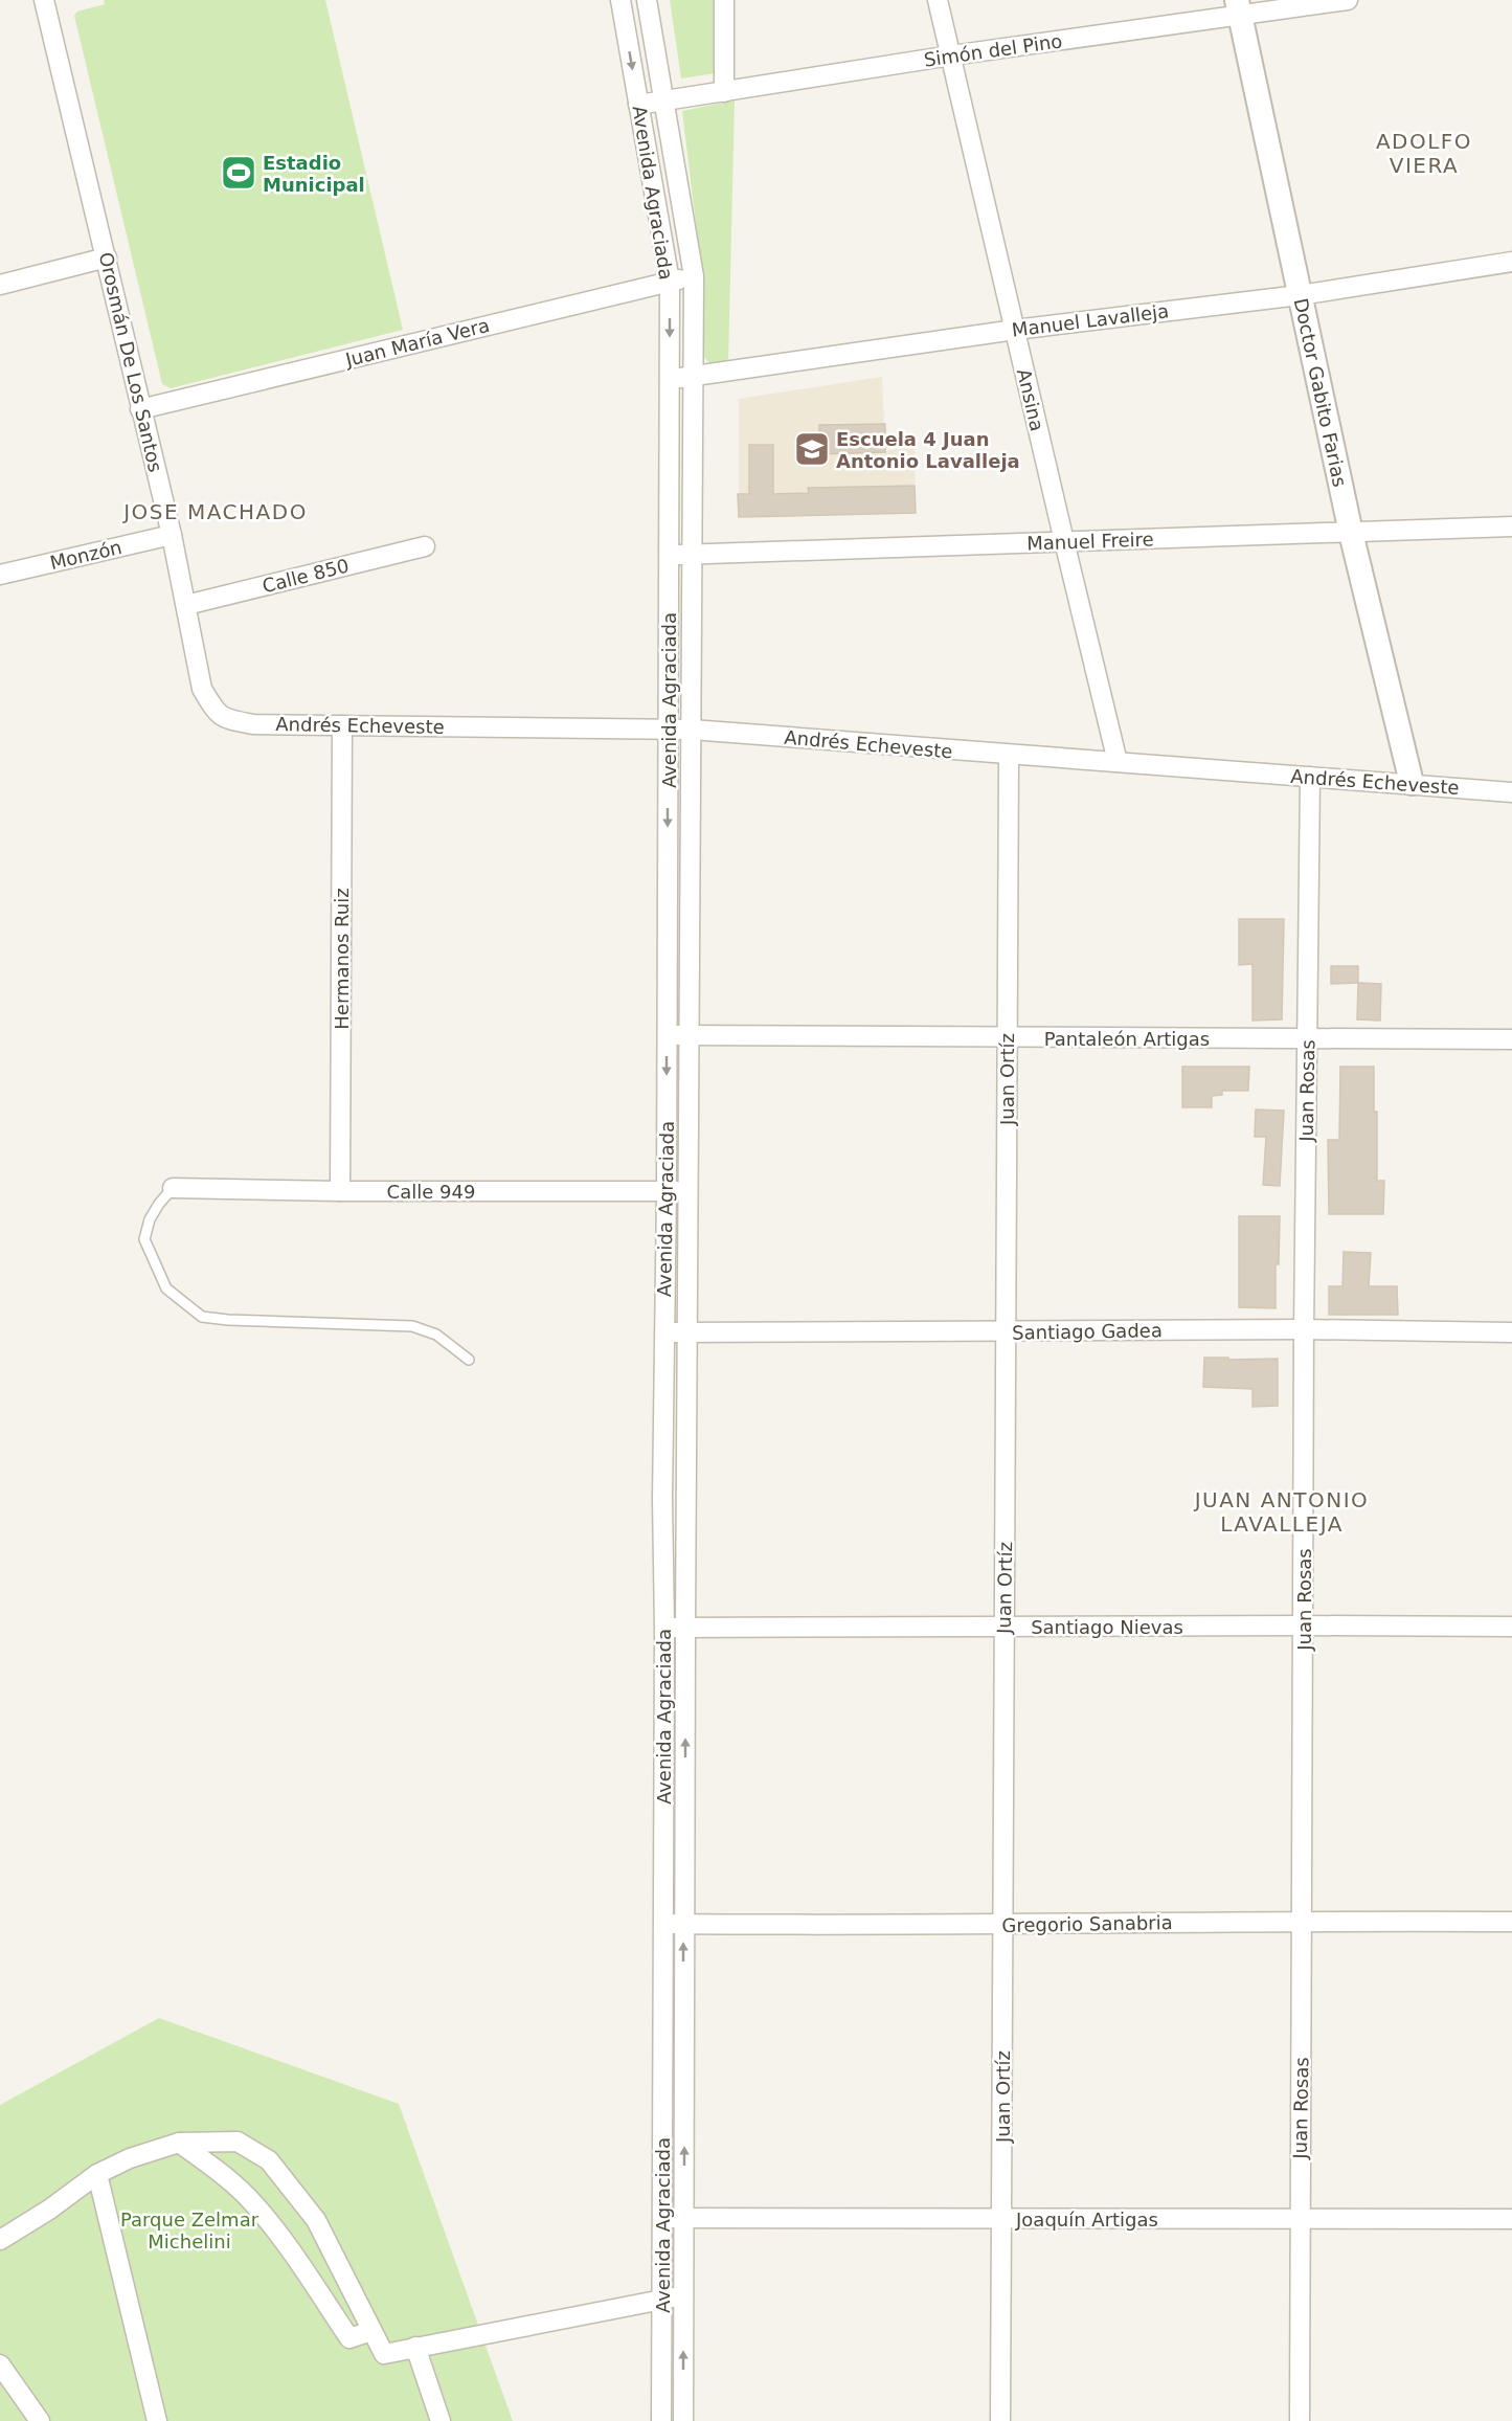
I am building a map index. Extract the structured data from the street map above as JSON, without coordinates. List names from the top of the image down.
{
  "streets": {
    "street": [
      "Simón del Pino",
      "Avenida Agraciada",
      "Manuel Lavalleja",
      "Juan María Vera",
      "Orosmán De Los Santos",
      "Doctor Gabito Farias",
      "Ansina",
      "Manuel Freire",
      "Monzón",
      "Calle 850",
      "Andrés Echeveste",
      "Hermanos Ruiz",
      "Pantaleón Artigas",
      "Juan Ortíz",
      "Juan Rosas",
      "Calle 949",
      "Santiago Gadea",
      "Santiago Nievas",
      "Gregorio Sanabria",
      "Joaquín Artigas"
    ]
  },
  "crossings": [
    ["Simón del Pino", "Avenida Agraciada"],
    ["Simón del Pino", "Doctor Gabito Farias"],
    ["Simón del Pino", "Ansina"],
    ["Avenida Agraciada", "Manuel Lavalleja"],
    ["Avenida Agraciada", "Juan María Vera"],
    ["Avenida Agraciada", "Manuel Freire"],
    ["Avenida Agraciada", "Andrés Echeveste"],
    ["Avenida Agraciada", "Pantaleón Artigas"],
    ["Avenida Agraciada", "Calle 949"],
    ["Avenida Agraciada", "Santiago Gadea"],
    ["Avenida Agraciada", "Santiago Nievas"],
    ["Avenida Agraciada", "Gregorio Sanabria"],
    ["Avenida Agraciada", "Joaquín Artigas"],
    ["Manuel Lavalleja", "Doctor Gabito Farias"],
    ["Manuel Lavalleja", "Ansina"],
    ["Juan María Vera", "Orosmán De Los Santos"],
    ["Orosmán De Los Santos", "Monzón"],
    ["Orosmán De Los Santos", "Calle 850"],
    ["Orosmán De Los Santos", "Andrés Echeveste"],
    ["Doctor Gabito Farias", "Manuel Freire"],
    ["Doctor Gabito Farias", "Andrés Echeveste"],
    ["Ansina", "Manuel Freire"],
    ["Ansina", "Andrés Echeveste"],
    ["Andrés Echeveste", "Hermanos Ruiz"],
    ["Andrés Echeveste", "Juan Ortíz"],
    ["Andrés Echeveste", "Juan Rosas"],
    ["Hermanos Ruiz", "Calle 949"],
    ["Pantaleón Artigas", "Juan Ortíz"],
    ["Pantaleón Artigas", "Juan Rosas"],
    ["Juan Ortíz", "Santiago Gadea"],
    ["Juan Ortíz", "Santiago Nievas"],
    ["Juan Ortíz", "Gregorio Sanabria"],
    ["Juan Ortíz", "Joaquín Artigas"],
    ["Juan Rosas", "Santiago Gadea"],
    ["Juan Rosas", "Santiago Nievas"],
    ["Juan Rosas", "Gregorio Sanabria"],
    ["Juan Rosas", "Joaquín Artigas"]
  ],
  "districts": ["ADOLFO VIERA", "JOSE MACHADO", "JUAN ANTONIO LAVALLEJA"],
  "parks": ["Parque Zelmar Michelini"],
  "places": {
    "sports": ["Estadio Municipal"],
    "school or university": ["Escuela 4 Juan Antonio Lavalleja"]
  }
}
